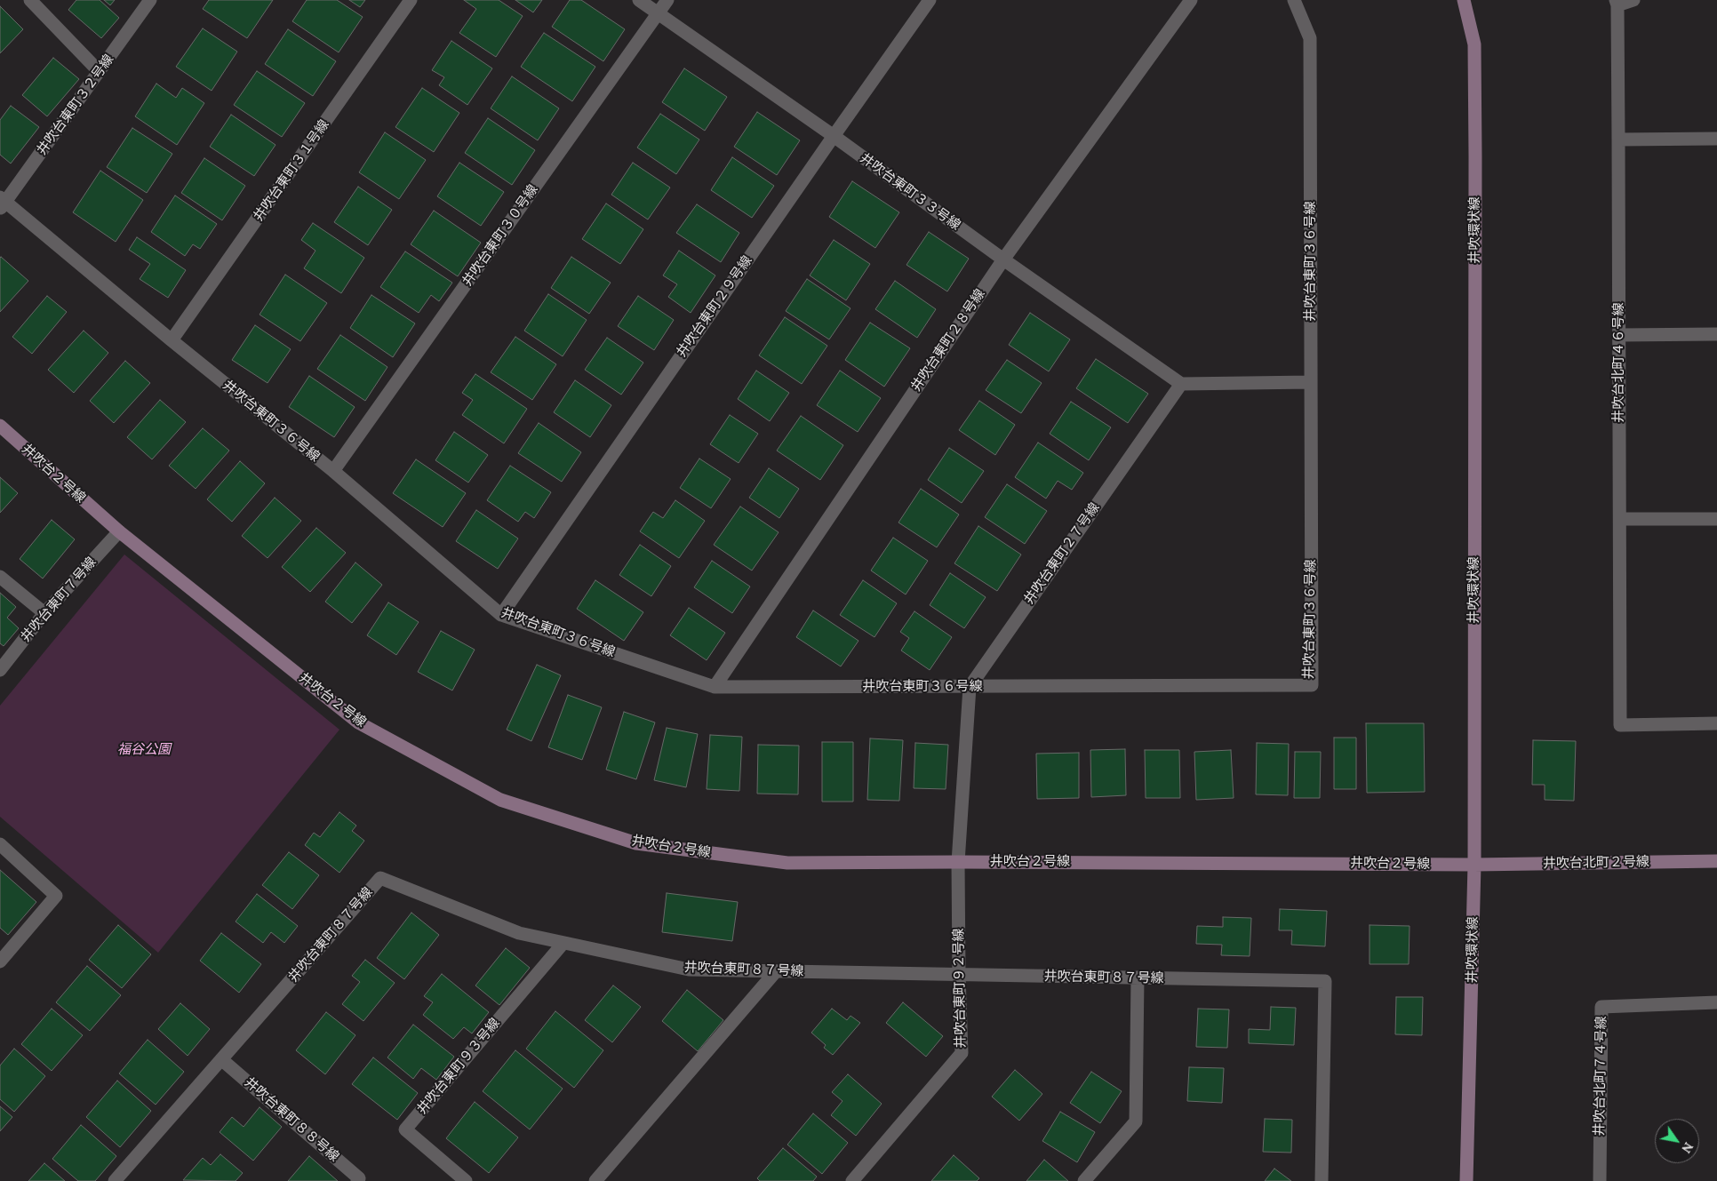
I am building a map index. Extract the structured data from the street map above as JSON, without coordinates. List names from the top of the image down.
{
  "streets": {
    "street": [
      "井吹台東町３２号線",
      "井吹台東町３１号線",
      "井吹台東町３３号線",
      "井吹環状線",
      "井吹台東町３０号線",
      "井吹台東町３６号線",
      "井吹台東町２９号線",
      "井吹台東町２８号線",
      "井吹台北町４６号線",
      "井吹台２号線",
      "井吹台東町２７号線",
      "井吹台東町７号線",
      "井吹台北町２号線",
      "井吹台東町８７号線",
      "井吹台東町９２号線",
      "井吹台東町９３号線",
      "井吹台北町７４号線",
      "井吹台東町８８号線"
    ]
  },
  "crossings": [
    ["井吹台東町３２号線", "井吹台東町３６号線"],
    ["井吹台東町３１号線", "井吹台東町３６号線"],
    ["井吹台東町３３号線", "井吹台東町３０号線"],
    ["井吹台東町３３号線", "井吹台東町２９号線"],
    ["井吹台東町３３号線", "井吹台東町２８号線"],
    ["井吹台東町３３号線", "井吹台東町２７号線"],
    ["井吹環状線", "井吹台２号線"],
    ["井吹環状線", "井吹台北町２号線"],
    ["井吹台東町３０号線", "井吹台東町３６号線"],
    ["井吹台東町３６号線", "井吹台東町２９号線"],
    ["井吹台東町３６号線", "井吹台東町２８号線"],
    ["井吹台東町３６号線", "井吹台東町２７号線"],
    ["井吹台２号線", "井吹台東町７号線"],
    ["井吹台２号線", "井吹台北町２号線"],
    ["井吹台２号線", "井吹台東町９２号線"],
    ["井吹台東町８７号線", "井吹台東町９２号線"],
    ["井吹台東町８７号線", "井吹台東町９３号線"],
    ["井吹台東町８７号線", "井吹台東町８８号線"]
  ],
  "parks": ["福谷公園"],
  "north": "bottom right"
}
